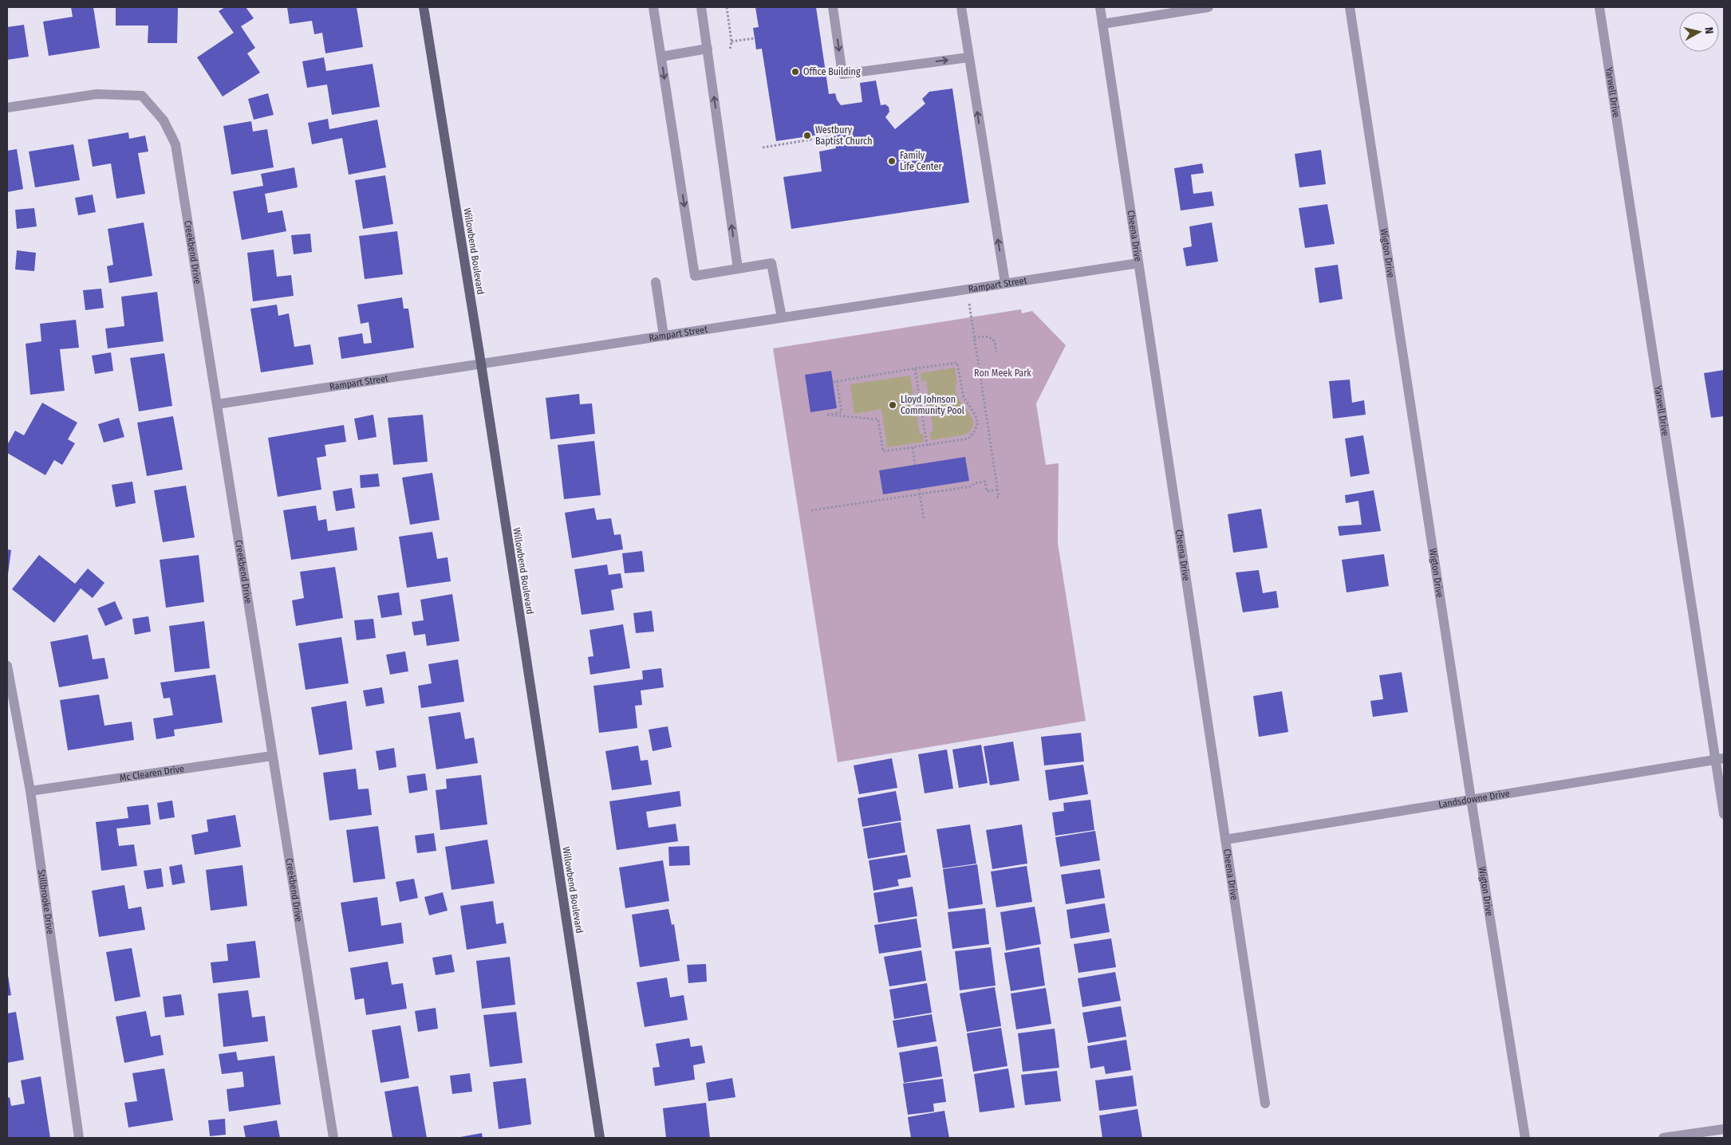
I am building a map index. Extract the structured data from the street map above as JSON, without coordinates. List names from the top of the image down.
{
  "streets": {
    "main road": ["Willowbend Boulevard"],
    "street": [
      "Yarwell Drive",
      "Cheena Drive",
      "Creekbend Drive",
      "Wigton Drive",
      "Rampart Street",
      "Mc Clearen Drive",
      "Landsdowne Drive",
      "Stillbrooke Drive"
    ]
  },
  "crossings": [
    ["Yarwell Drive", "Landsdowne Drive"],
    ["Cheena Drive", "Rampart Street"],
    ["Cheena Drive", "Landsdowne Drive"],
    ["Willowbend Boulevard", "Rampart Street"],
    ["Creekbend Drive", "Rampart Street"],
    ["Creekbend Drive", "Mc Clearen Drive"],
    ["Wigton Drive", "Landsdowne Drive"],
    ["Mc Clearen Drive", "Stillbrooke Drive"]
  ],
  "parks": ["Ron Meek Park"],
  "places": [
    "Office Building",
    "Westbury Baptist Church",
    "Family Life Center",
    "Lloyd Johnson Community Pool"
  ],
  "north": "right"
}
